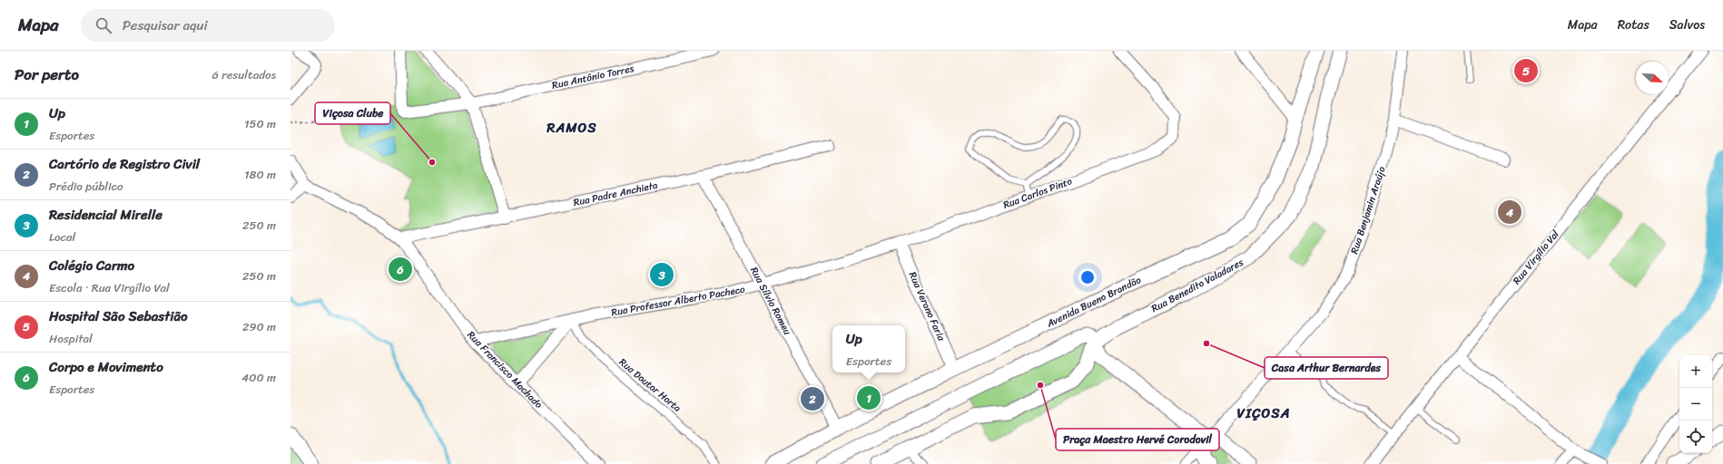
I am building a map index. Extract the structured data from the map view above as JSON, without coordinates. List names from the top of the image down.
{
  "streets": {
    "street": [
      "Rua Antônio Torres",
      "Rua Carlos Pinto",
      "Rua Padre Anchieta",
      "Rua Benjamin Araújo",
      "Rua Virgílio Val",
      "Rua Benedito Valadares",
      "Rua Professor Alberto Pacheco",
      "Rua Sílvio Romeu",
      "Avenida Bueno Brandão",
      "Rua Verano Faria",
      "Rua Francisco Machado",
      "Rua Doutor Horta"
    ]
  },
  "crossings": [
    ["Rua Carlos Pinto", "Rua Professor Alberto Pacheco"],
    ["Rua Carlos Pinto", "Rua Verano Faria"],
    ["Rua Padre Anchieta", "Rua Sílvio Romeu"],
    ["Rua Padre Anchieta", "Rua Francisco Machado"],
    ["Rua Professor Alberto Pacheco", "Rua Sílvio Romeu"],
    ["Rua Professor Alberto Pacheco", "Rua Verano Faria"],
    ["Rua Professor Alberto Pacheco", "Rua Francisco Machado"],
    ["Rua Professor Alberto Pacheco", "Rua Doutor Horta"],
    ["Rua Sílvio Romeu", "Avenida Bueno Brandão"],
    ["Avenida Bueno Brandão", "Rua Verano Faria"]
  ],
  "districts": ["RAMOS", "VIÇOSA"],
  "places": ["Viçosa Clube", "Casa Arthur Bernardes", "Praça Maestro Hervé Corodovil"],
  "north": "bottom right",
  "page": {
    "header": "Mapa",
    "search": "Pesquisar aqui",
    "nav": ["Mapa", "Rotas", "Salvos"],
    "heading": ["Por perto", "6 resultados"],
    "pins": [
      "5",
      "4",
      "6",
      "3",
      "1",
      "2"
    ],
    "list": [
      {
        "mark": "1",
        "name": "Up",
        "note": "Esportes",
        "value": "150 m"
      },
      {
        "mark": "2",
        "name": "Cartório de Registro Civil",
        "note": "Prédio público",
        "value": "180 m"
      },
      {
        "mark": "3",
        "name": "Residencial Mirelle",
        "note": "Local",
        "value": "250 m"
      },
      {
        "mark": "4",
        "name": "Colégio Carmo",
        "note": "Escola · Rua Virgílio Val",
        "value": "250 m"
      },
      {
        "mark": "5",
        "name": "Hospital São Sebastião",
        "note": "Hospital",
        "value": "290 m"
      },
      {
        "mark": "6",
        "name": "Corpo e Movimento",
        "note": "Esportes",
        "value": "400 m"
      }
    ],
    "popup": ["Up", "Esportes"],
    "map_buttons": ["+", "−"]
  }
}
